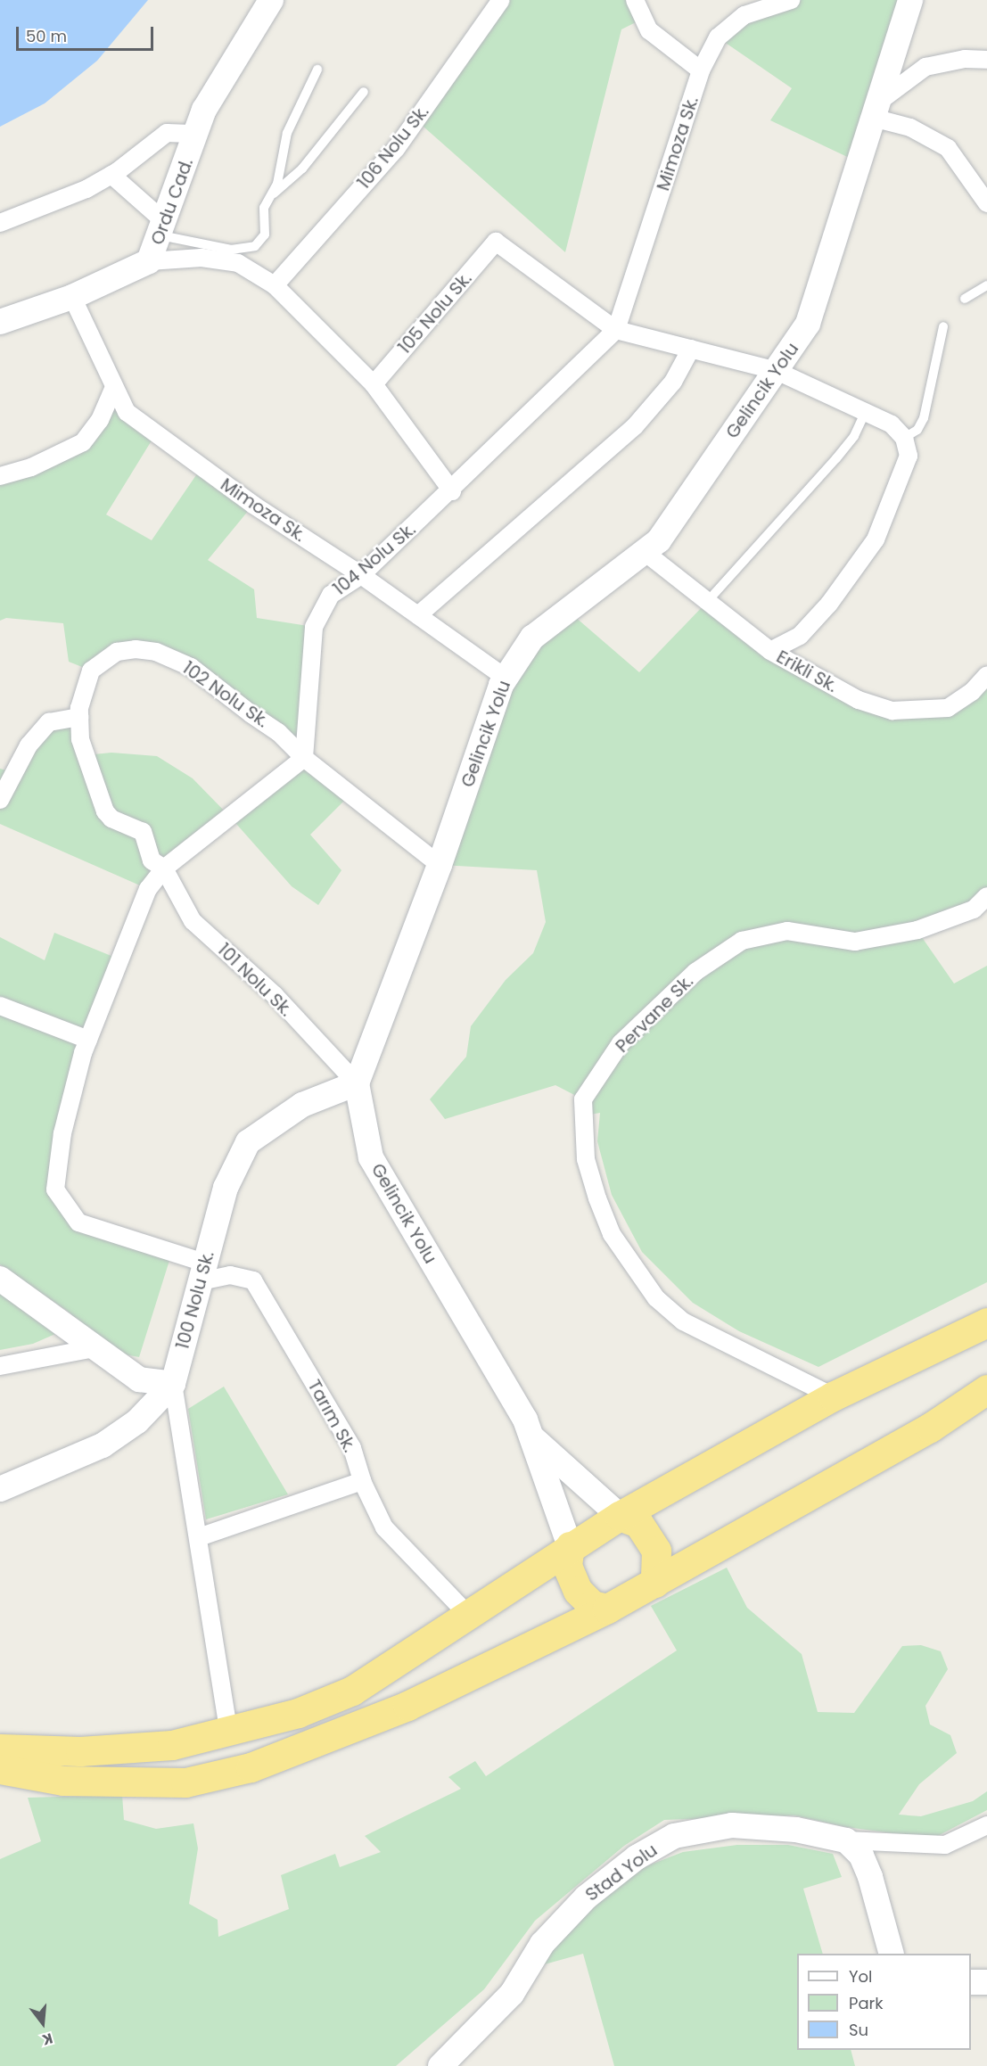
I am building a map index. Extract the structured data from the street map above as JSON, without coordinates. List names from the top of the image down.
{
  "streets": {
    "main road": [
      "Ordu Cad.",
      "Gelincik Yolu",
      "100 Nolu Sk.",
      "Stad Yolu"
    ],
    "street": [
      "Mimoza Sk.",
      "106 Nolu Sk.",
      "105 Nolu Sk.",
      "104 Nolu Sk.",
      "Erikli Sk.",
      "102 Nolu Sk.",
      "101 Nolu Sk.",
      "Pervane Sk.",
      "Tarım Sk."
    ]
  },
  "crossings": [
    ["Mimoza Sk.", "Ordu Cad."],
    ["Mimoza Sk.", "105 Nolu Sk."],
    ["Mimoza Sk.", "Gelincik Yolu"],
    ["Mimoza Sk.", "104 Nolu Sk."],
    ["105 Nolu Sk.", "104 Nolu Sk."],
    ["Gelincik Yolu", "Erikli Sk."],
    ["Gelincik Yolu", "101 Nolu Sk."],
    ["Gelincik Yolu", "100 Nolu Sk."],
    ["104 Nolu Sk.", "102 Nolu Sk."],
    ["102 Nolu Sk.", "101 Nolu Sk."],
    ["101 Nolu Sk.", "100 Nolu Sk."],
    ["100 Nolu Sk.", "Tarım Sk."]
  ],
  "legend": ["Yol", "Park", "Su"],
  "scale_bar": "50 m",
  "north": "bottom"
}
